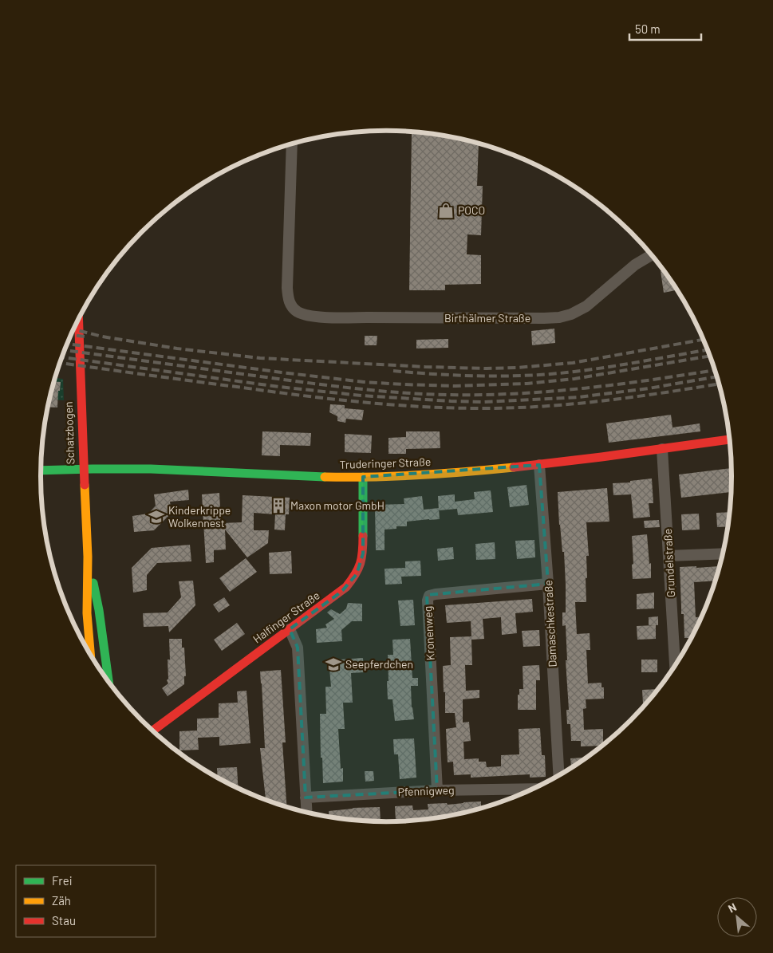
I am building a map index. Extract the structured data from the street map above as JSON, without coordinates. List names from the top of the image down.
{
  "streets": {
    "street": [
      "Birthälmer Straße",
      "Schatzbogen",
      "Truderinger Straße",
      "Grundelstraße",
      "Halfinger Straße",
      "Damaschkestraße",
      "Kronenweg",
      "Pfennigweg"
    ]
  },
  "crossings": [
    ["Truderinger Straße", "Grundelstraße"],
    ["Truderinger Straße", "Halfinger Straße"],
    ["Truderinger Straße", "Damaschkestraße"],
    ["Damaschkestraße", "Kronenweg"],
    ["Kronenweg", "Pfennigweg"]
  ],
  "places": {
    "shop": ["POCO"],
    "building": ["Maxon motor GmbH"],
    "school or university": ["Kinderkrippe Wolkennest", "Seepferdchen"]
  },
  "legend": ["Frei", "Zäh", "Stau"],
  "scale_bar": "50 m",
  "north": "top left"
}
